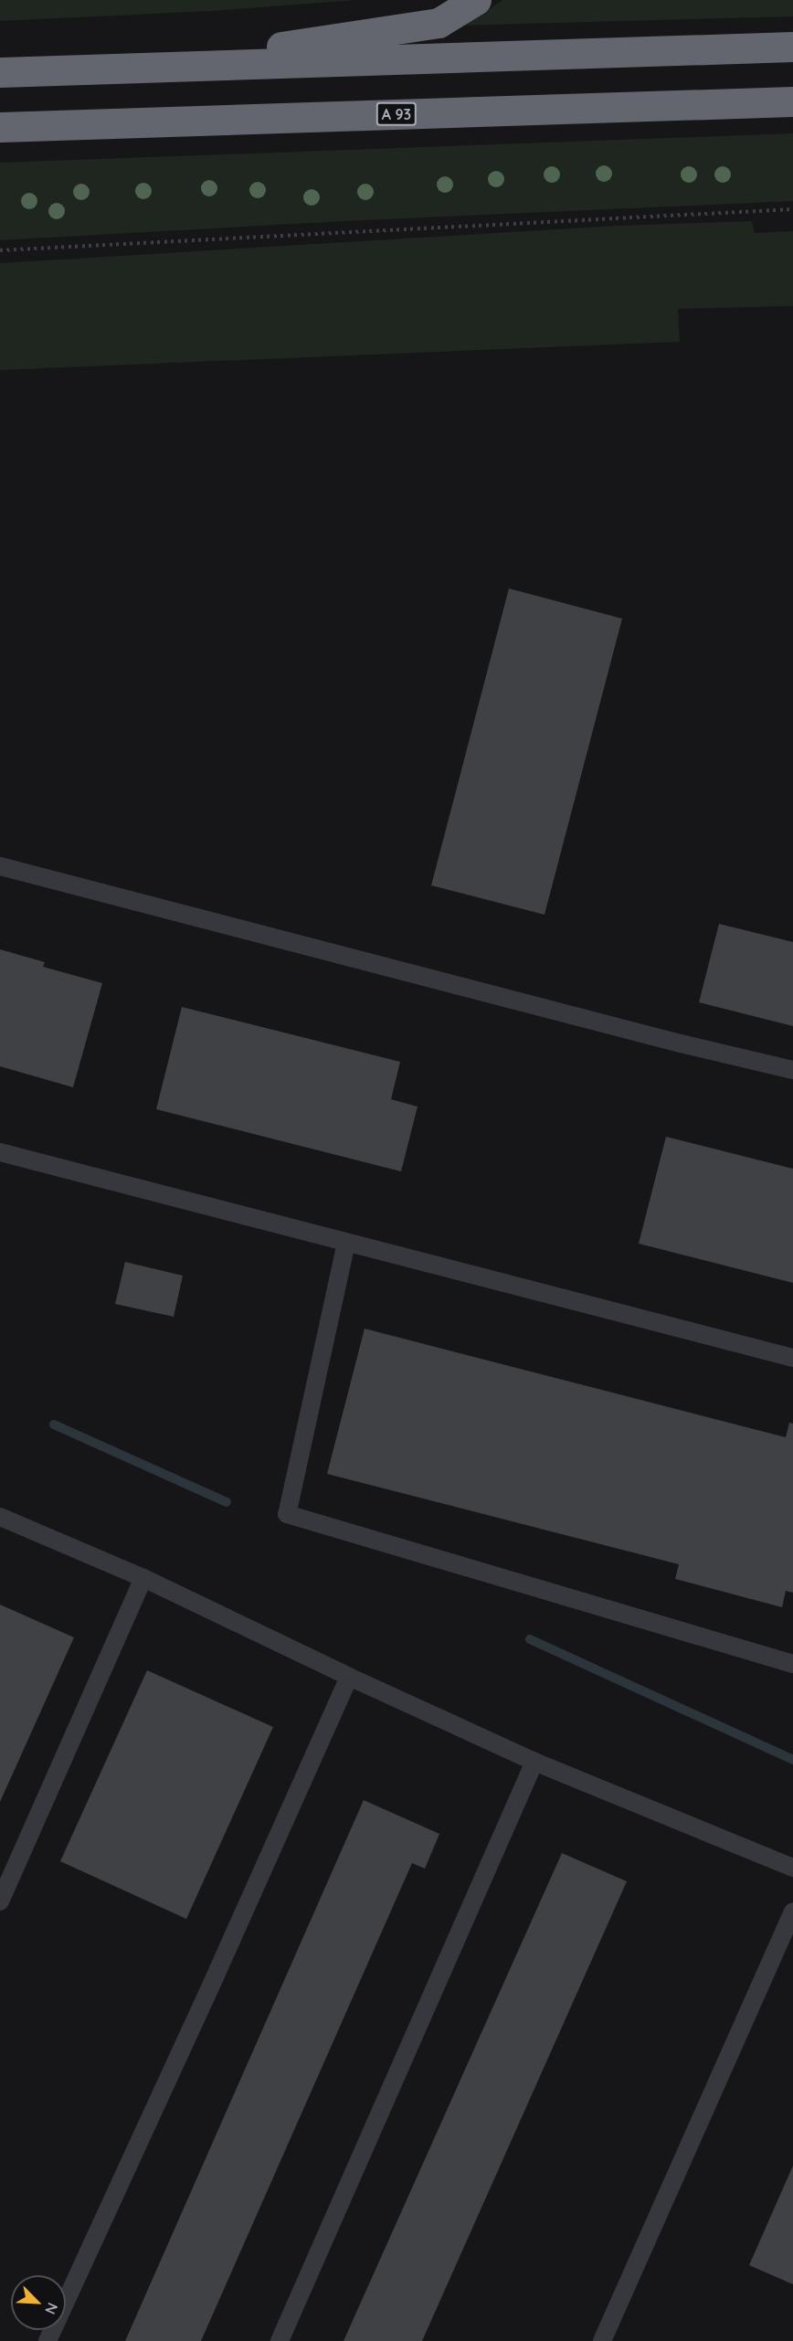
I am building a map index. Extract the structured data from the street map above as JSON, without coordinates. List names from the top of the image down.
{
  "streets": {
    "highway": ["A 93"]
  },
  "north": "bottom right"
}
